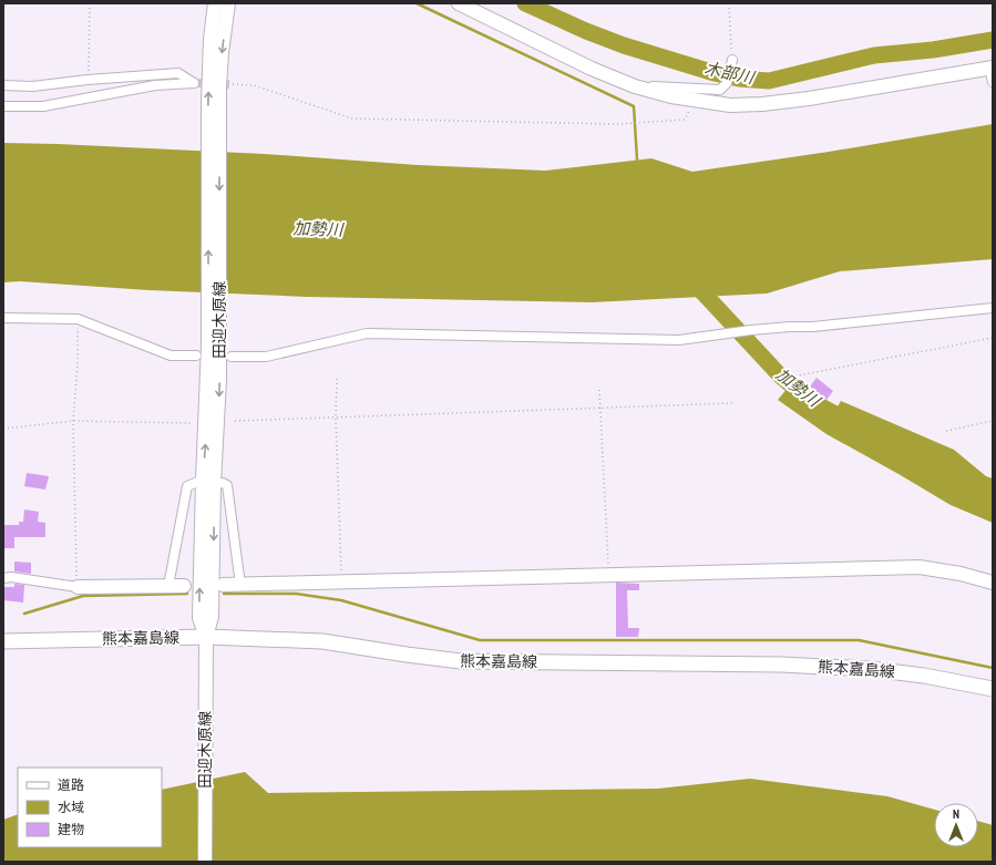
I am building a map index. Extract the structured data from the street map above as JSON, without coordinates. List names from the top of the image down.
{
  "streets": {
    "main road": ["熊本嘉島線"],
    "street": ["田迎木原線"]
  },
  "crossings": [
    ["田迎木原線", "熊本嘉島線"]
  ],
  "water": ["木部川", "加勢川"],
  "legend": ["道路", "水域", "建物"],
  "north": "top"
}
